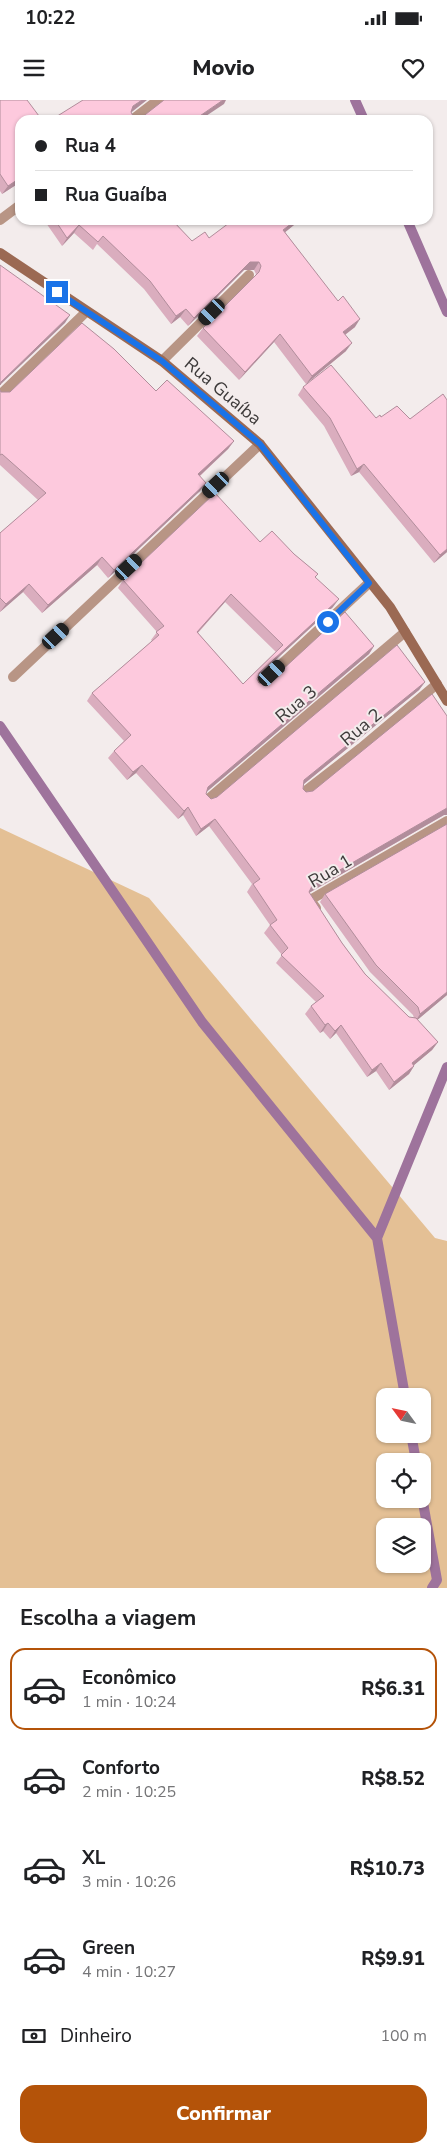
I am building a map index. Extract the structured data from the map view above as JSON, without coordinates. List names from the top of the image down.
{
  "streets": {
    "street": [
      "Rua Guaíba",
      "Rua 3",
      "Rua 2",
      "Rua 1"
    ]
  },
  "crossings": [
    ["Rua Guaíba", "Rua 3"],
    ["Rua Guaíba", "Rua 2"]
  ],
  "north": "top left",
  "page": {
    "status": "10:22",
    "header": "Movio",
    "banner": ["Rua 4", "Rua Guaíba"],
    "heading": "Escolha a viagem",
    "list": [
      {
        "name": "Econômico",
        "note": "1 min · 10:24",
        "value": "R$6.31"
      },
      {
        "name": "Conforto",
        "note": "2 min · 10:25",
        "value": "R$8.52"
      },
      {
        "name": "XL",
        "note": "3 min · 10:26",
        "value": "R$10.73"
      },
      {
        "name": "Green",
        "note": "4 min · 10:27",
        "value": "R$9.91"
      }
    ],
    "pay": ["Dinheiro", "100 m"],
    "buttons": "Confirmar"
  }
}
